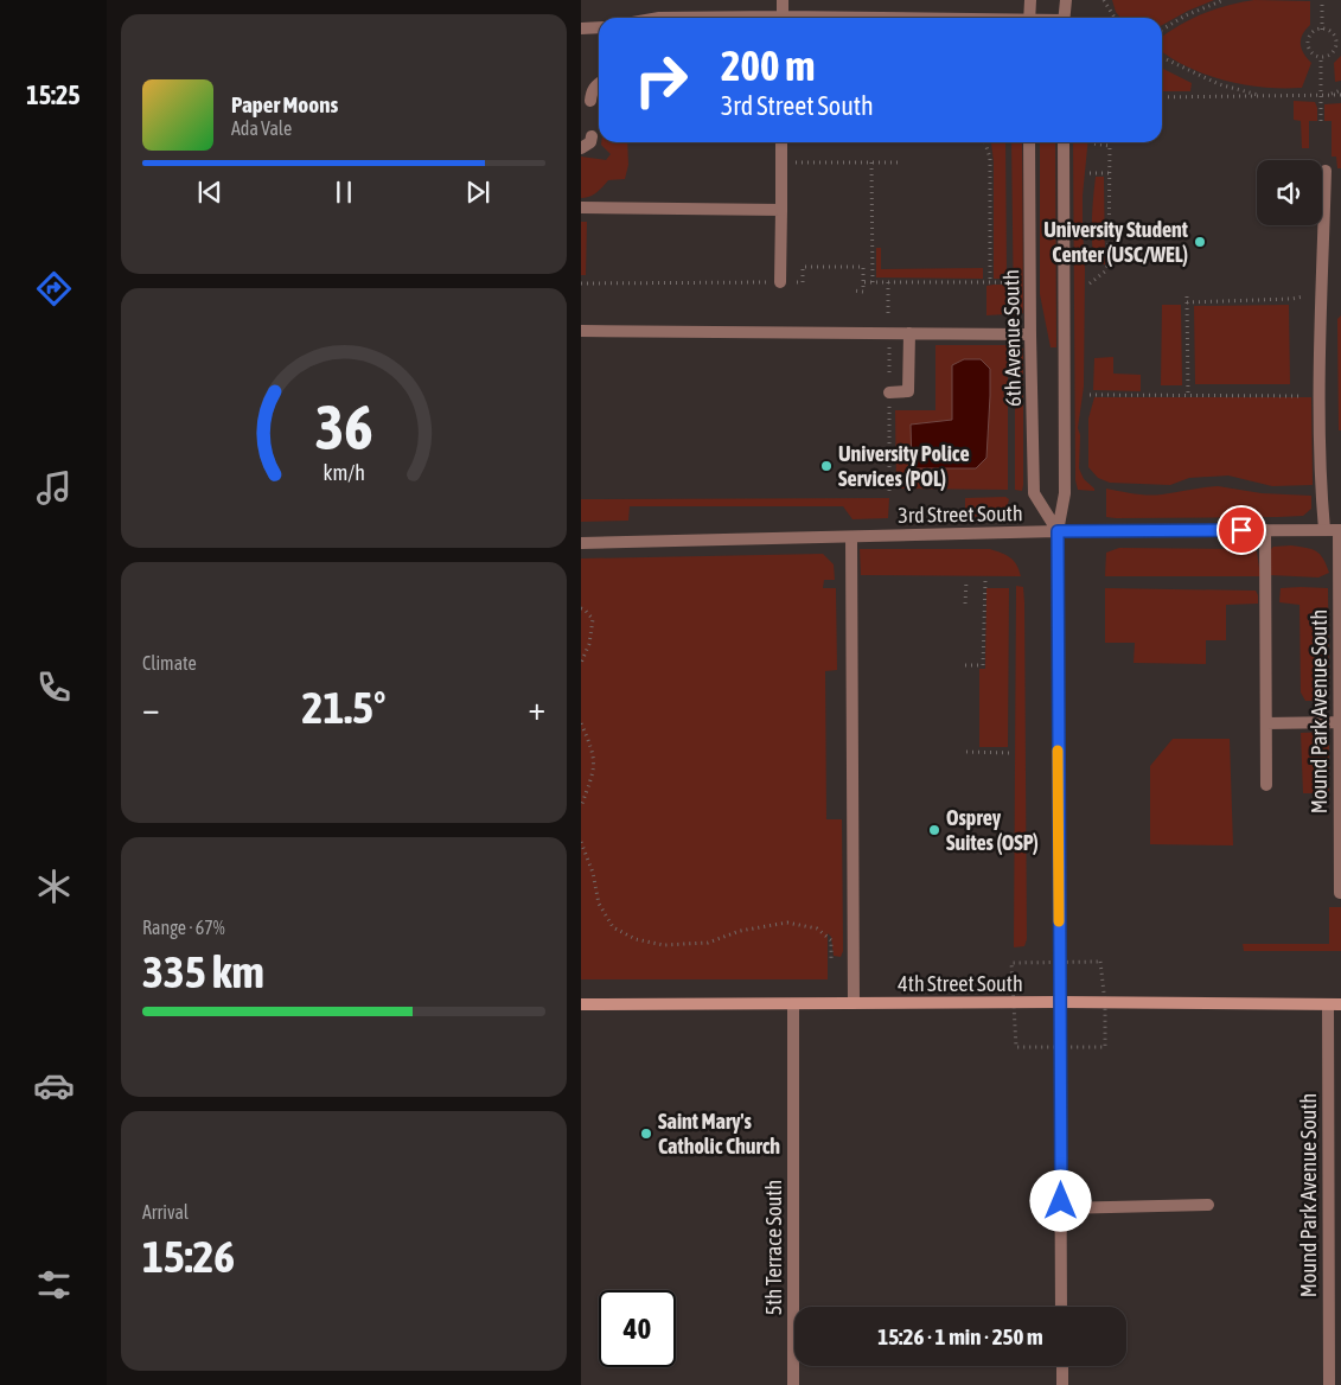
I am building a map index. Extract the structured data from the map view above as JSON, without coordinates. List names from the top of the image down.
{
  "streets": {
    "main road": ["4th Street South"],
    "street": [
      "6th Avenue South",
      "3rd Street South",
      "Mound Park Avenue South",
      "5th Terrace South"
    ]
  },
  "crossings": [
    ["6th Avenue South", "3rd Street South"],
    ["3rd Street South", "Mound Park Avenue South"],
    ["Mound Park Avenue South", "4th Street South"],
    ["4th Street South", "5th Terrace South"]
  ],
  "places": [
    "University Student Center (USC/WEL)",
    "University Police Services (POL)",
    "Osprey Suites (OSP)",
    "Saint Mary's Catholic Church"
  ],
  "page": {
    "tabs": "15:25",
    "turn": ["200 m", "3rd Street South"],
    "song": ["Paper Moons", "Ada Vale"],
    "tile": [
      "Climate",
      ["Range · 67%", "335 km"],
      ["Arrival", "15:26"]
    ],
    "heat": ["−", "21.5°", "+"],
    "limit": "40",
    "trip": "15:26 · 1 min · 250 m",
    "gauge": ["36", "km/h"]
  }
}
